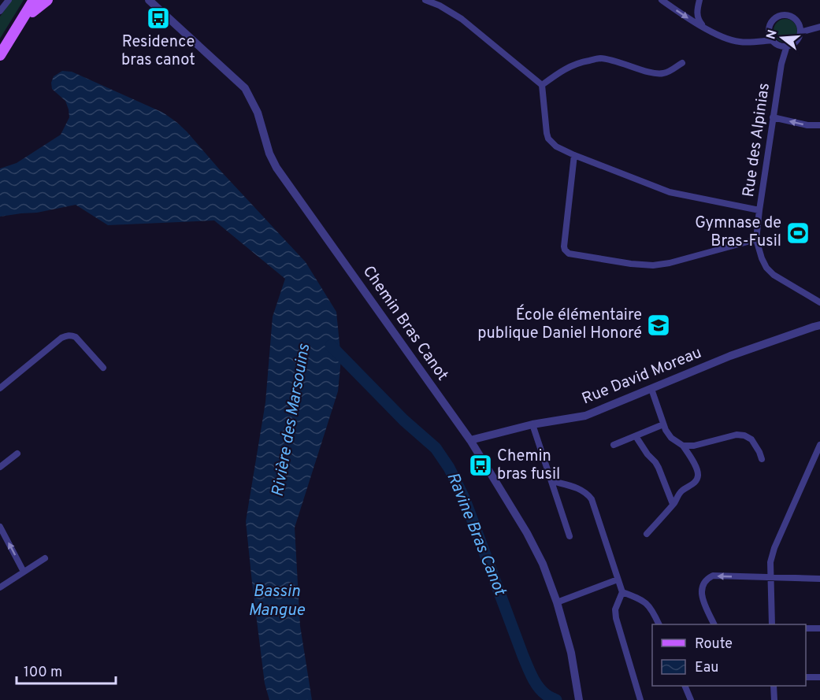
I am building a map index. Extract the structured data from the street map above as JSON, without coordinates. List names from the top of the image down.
{
  "streets": {
    "street": ["Rue des Alpinias", "Chemin Bras Canot", "Rue David Moreau"]
  },
  "crossings": [
    ["Chemin Bras Canot", "Rue David Moreau"]
  ],
  "water": ["Rivière des Marsouins", "Ravine Bras Canot", "Bassin Mangue"],
  "places": {
    "bus stop": ["Residence bras canot", "Chemin bras fusil"],
    "sports": ["Gymnase de Bras-Fusil"],
    "school or university": ["École élémentaire publique Daniel Honoré"]
  },
  "legend": ["Route", "Eau"],
  "scale_bar": "100 m",
  "north": "left"
}
